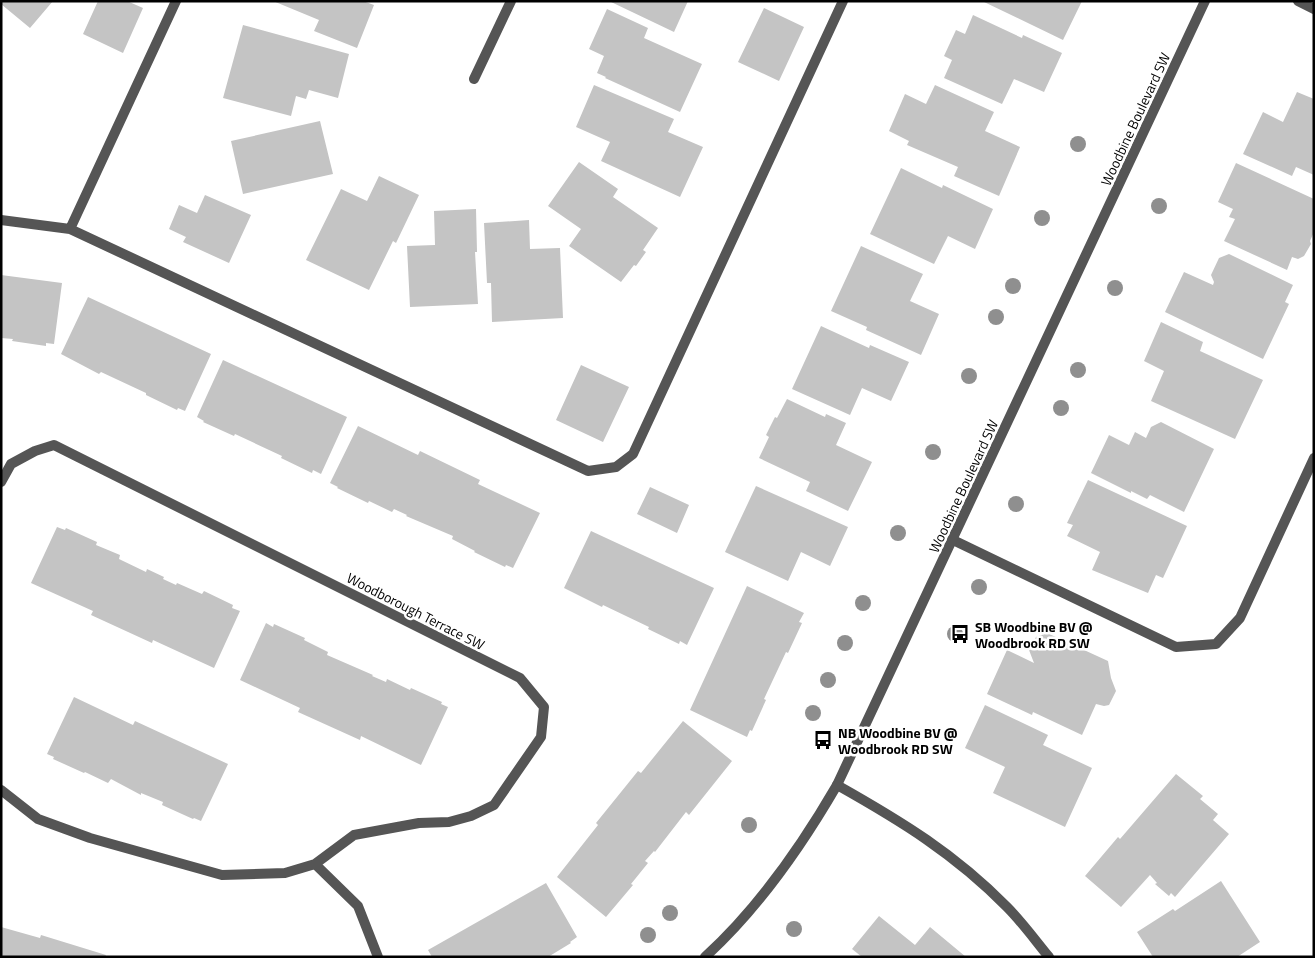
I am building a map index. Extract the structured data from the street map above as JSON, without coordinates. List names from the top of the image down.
{
  "streets": {
    "street": ["Woodbine Boulevard SW", "Woodborough Terrace SW"]
  },
  "places": {
    "bus stop": ["SB Woodbine BV @ Woodbrook RD SW", "NB Woodbine BV @ Woodbrook RD SW"]
  }
}
